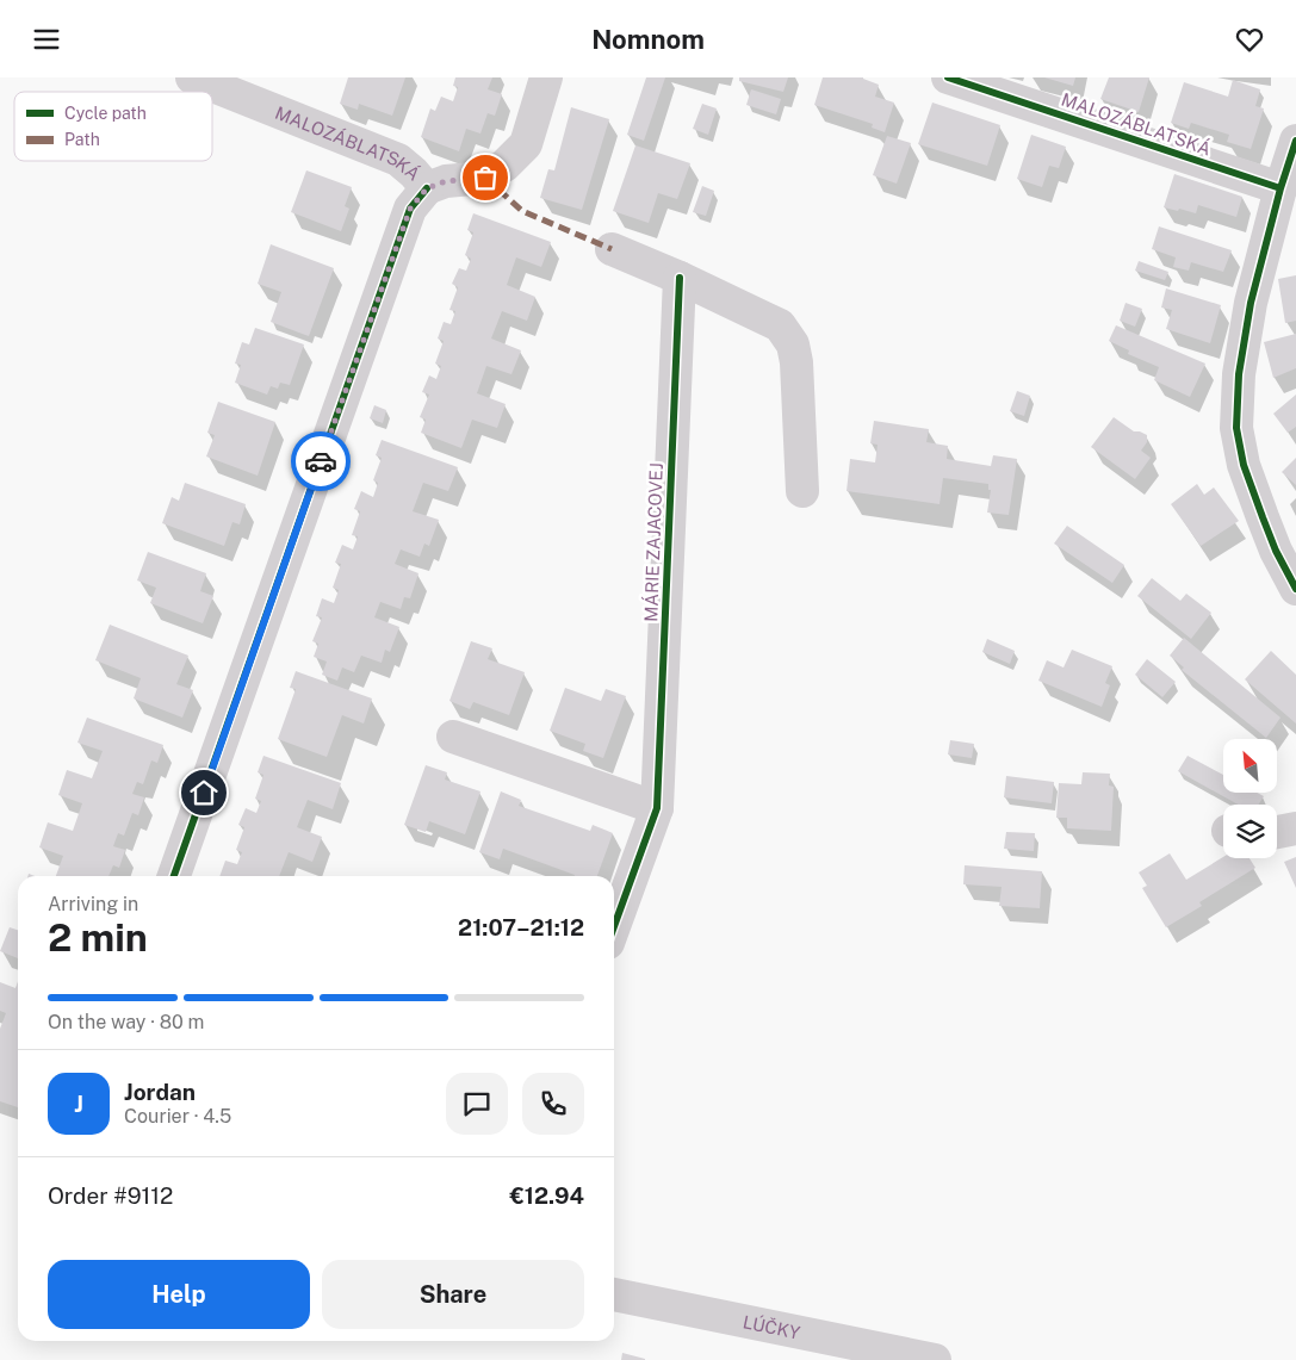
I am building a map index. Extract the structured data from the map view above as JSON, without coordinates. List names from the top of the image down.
{
  "streets": {
    "street": ["MALOZÁBLATSKÁ", "MÁRIE ZAJACOVEJ", "LÚČKY"]
  },
  "legend": ["Cycle path", "Path"],
  "north": "top left",
  "page": {
    "header": "Nomnom",
    "heading": ["2 min", "Arriving in", "21:07–21:12"],
    "panel": [
      "Jordan",
      "Courier · 4.5",
      "Order #9112",
      "€12.94"
    ],
    "bar": "On the way · 80 m",
    "round": "J",
    "buttons": ["Help", "Share"]
  }
}
